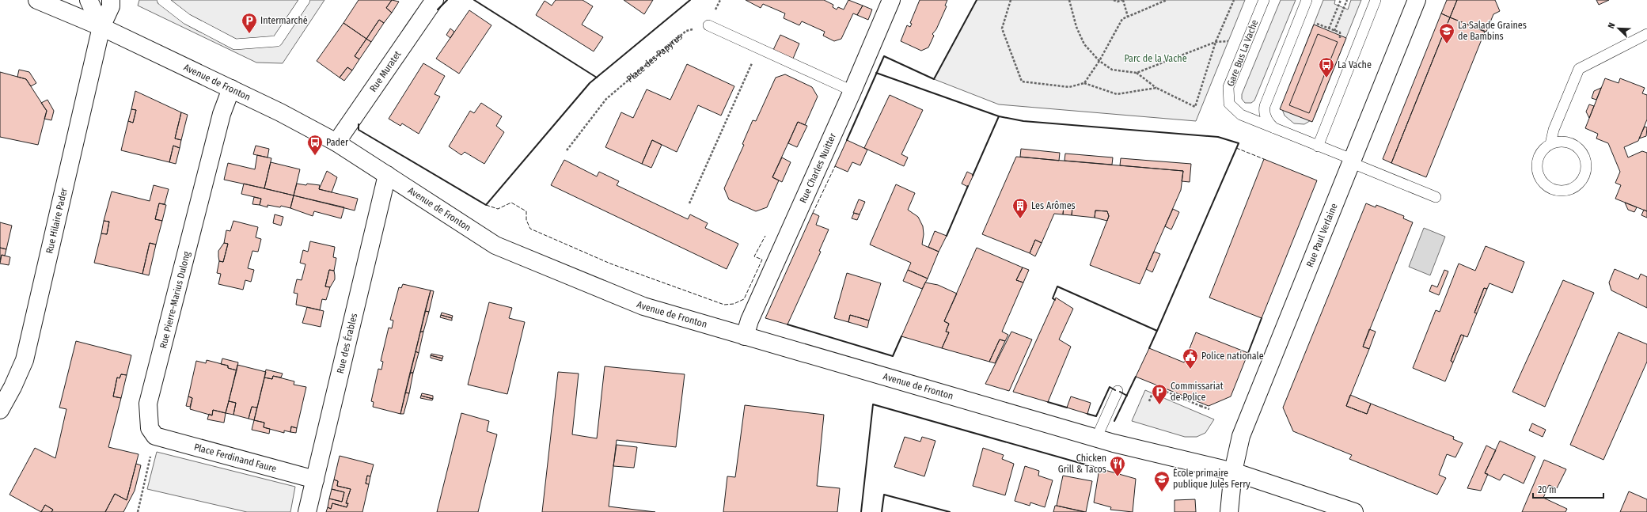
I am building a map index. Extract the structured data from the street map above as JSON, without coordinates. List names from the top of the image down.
{
  "streets": {
    "street": [
      "Rue Muratet",
      "Avenue de Fronton",
      "Rue Charles Nuitter",
      "Rue Hilaire Pader",
      "Rue Paul Verlaine",
      "Rue Pierre-Marius Dulong",
      "Rue des Érables",
      "Place Ferdinand Faure"
    ],
    "lane": ["Gare Bus La Vache"],
    "path": ["Place des Papyrus"]
  },
  "crossings": [
    ["Gare Bus La Vache", "Rue Paul Verlaine"],
    ["Rue Muratet", "Avenue de Fronton"],
    ["Avenue de Fronton", "Rue Charles Nuitter"],
    ["Avenue de Fronton", "Rue Hilaire Pader"],
    ["Avenue de Fronton", "Rue Paul Verlaine"],
    ["Avenue de Fronton", "Rue Pierre-Marius Dulong"],
    ["Avenue de Fronton", "Rue des Érables"],
    ["Rue Pierre-Marius Dulong", "Place Ferdinand Faure"],
    ["Rue des Érables", "Place Ferdinand Faure"]
  ],
  "parks": ["Parc de la Vache"],
  "places": {
    "parking": ["Intermarché", "Commissariat de Police"],
    "school or university": ["La Salade Graines de Bambins", "École primaire publique Jules Ferry"],
    "bus stop": ["La Vache", "Pader"],
    "building": ["Les Arômes"],
    "public building": ["Police nationale"],
    "restaurant": ["Chicken Grill & Tacos"]
  },
  "scale_bar": "20 m",
  "north": "top left"
}
